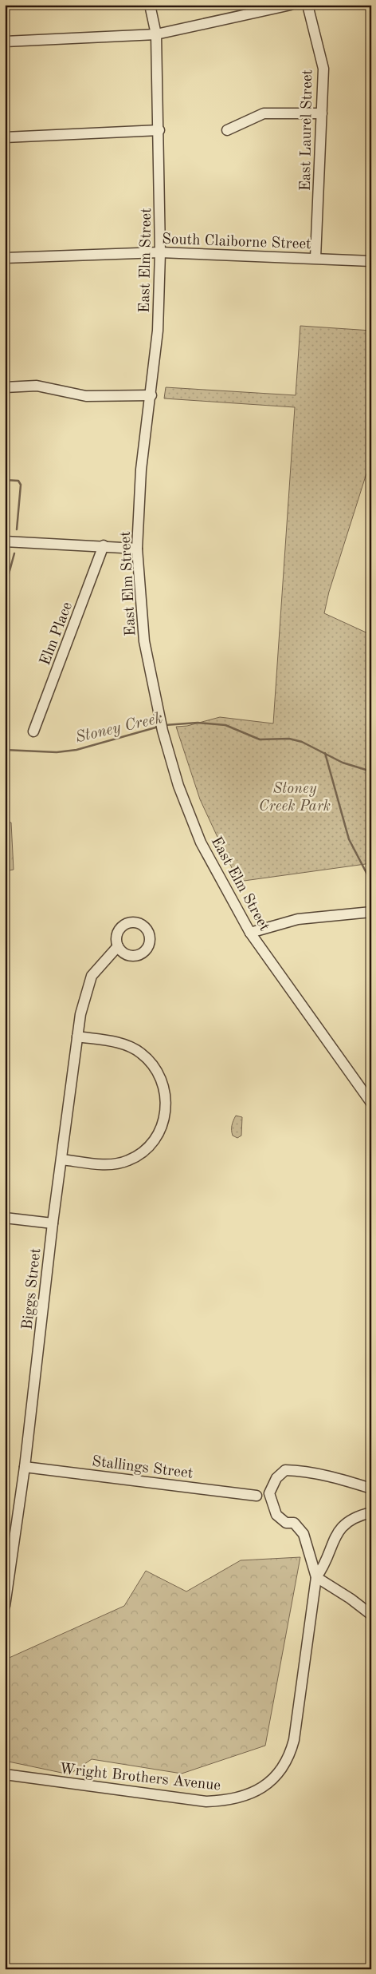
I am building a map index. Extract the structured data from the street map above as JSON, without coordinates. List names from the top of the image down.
{
  "streets": {
    "street": [
      "East Laurel Street",
      "South Claiborne Street",
      "East Elm Street",
      "Elm Place",
      "Biggs Street",
      "Stallings Street",
      "Wright Brothers Avenue"
    ]
  },
  "crossings": [
    ["East Laurel Street", "South Claiborne Street"],
    ["South Claiborne Street", "East Elm Street"],
    ["Biggs Street", "Stallings Street"]
  ],
  "water": ["Stoney Creek"],
  "parks": ["Stoney Creek Park"]
}
